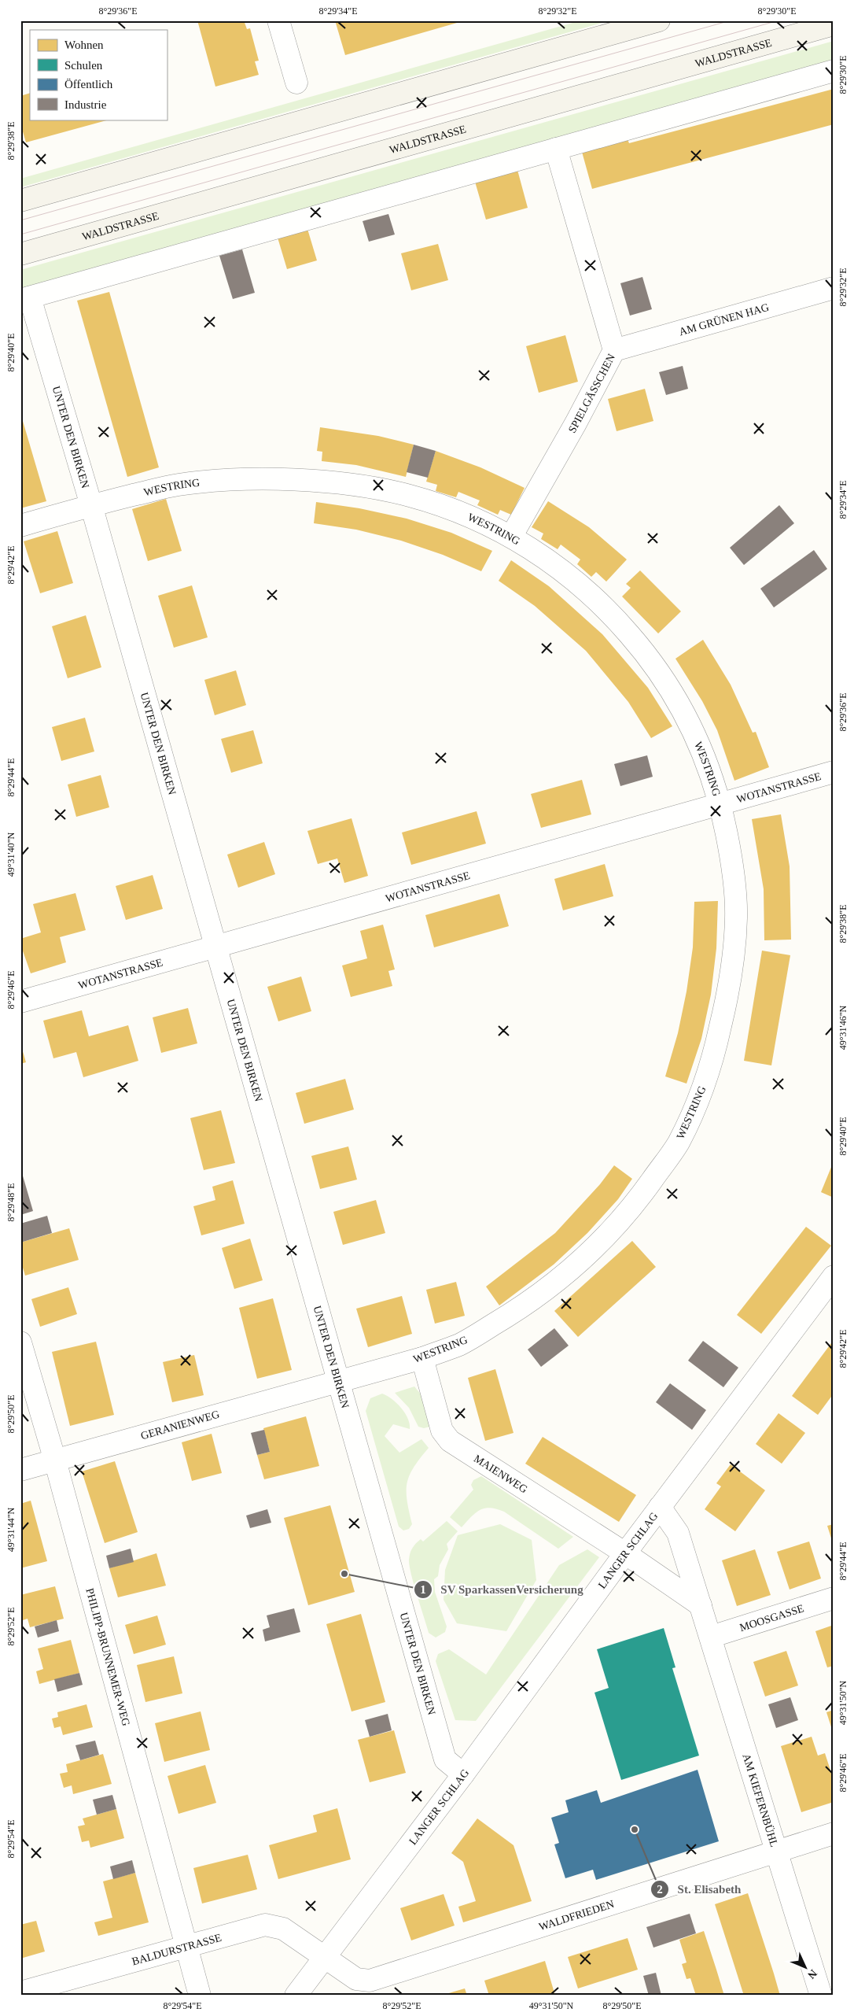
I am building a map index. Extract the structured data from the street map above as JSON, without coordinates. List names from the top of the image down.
{
  "streets": {
    "main road": ["WALDSTRASSE"],
    "street": [
      "AM GRÜNEN HAG",
      "SPIELGÄSSCHEN",
      "UNTER DEN BIRKEN",
      "WESTRING",
      "WOTANSTRASSE",
      "GERANIENWEG",
      "MAIENWEG",
      "LANGER SCHLAG",
      "MOOSGASSE",
      "PHILIPP-BRUNNEMER-WEG",
      "AM KIEFERNBÜHL",
      "WALDFRIEDEN",
      "BALDURSTRASSE"
    ]
  },
  "crossings": [
    ["AM GRÜNEN HAG", "SPIELGÄSSCHEN"],
    ["SPIELGÄSSCHEN", "WESTRING"],
    ["UNTER DEN BIRKEN", "WESTRING"],
    ["UNTER DEN BIRKEN", "WOTANSTRASSE"],
    ["UNTER DEN BIRKEN", "GERANIENWEG"],
    ["UNTER DEN BIRKEN", "LANGER SCHLAG"],
    ["WESTRING", "WOTANSTRASSE"],
    ["WESTRING", "GERANIENWEG"],
    ["WESTRING", "MAIENWEG"],
    ["GERANIENWEG", "PHILIPP-BRUNNEMER-WEG"],
    ["MAIENWEG", "LANGER SCHLAG"],
    ["LANGER SCHLAG", "AM KIEFERNBÜHL"],
    ["LANGER SCHLAG", "WALDFRIEDEN"],
    ["LANGER SCHLAG", "BALDURSTRASSE"],
    ["MOOSGASSE", "AM KIEFERNBÜHL"],
    ["PHILIPP-BRUNNEMER-WEG", "BALDURSTRASSE"],
    ["AM KIEFERNBÜHL", "WALDFRIEDEN"],
    ["WALDFRIEDEN", "BALDURSTRASSE"]
  ],
  "places": ["SV SparkassenVersicherung", "St. Elisabeth"],
  "legend": [
    "Wohnen",
    "Schulen",
    "Öffentlich",
    "Industrie"
  ],
  "north": "bottom right",
  "coordinates": [
    "8°29'36\"E",
    "8°29'34\"E",
    "8°29'32\"E",
    "8°29'30\"E",
    "8°29'38\"E",
    "8°29'40\"E",
    "8°29'42\"E",
    "8°29'44\"E",
    "49°31'40\"N",
    "8°29'46\"E",
    "49°31'46\"N",
    "8°29'48\"E",
    "8°29'50\"E",
    "49°31'44\"N",
    "8°29'52\"E",
    "49°31'50\"N",
    "8°29'54\"E"
  ]
}
